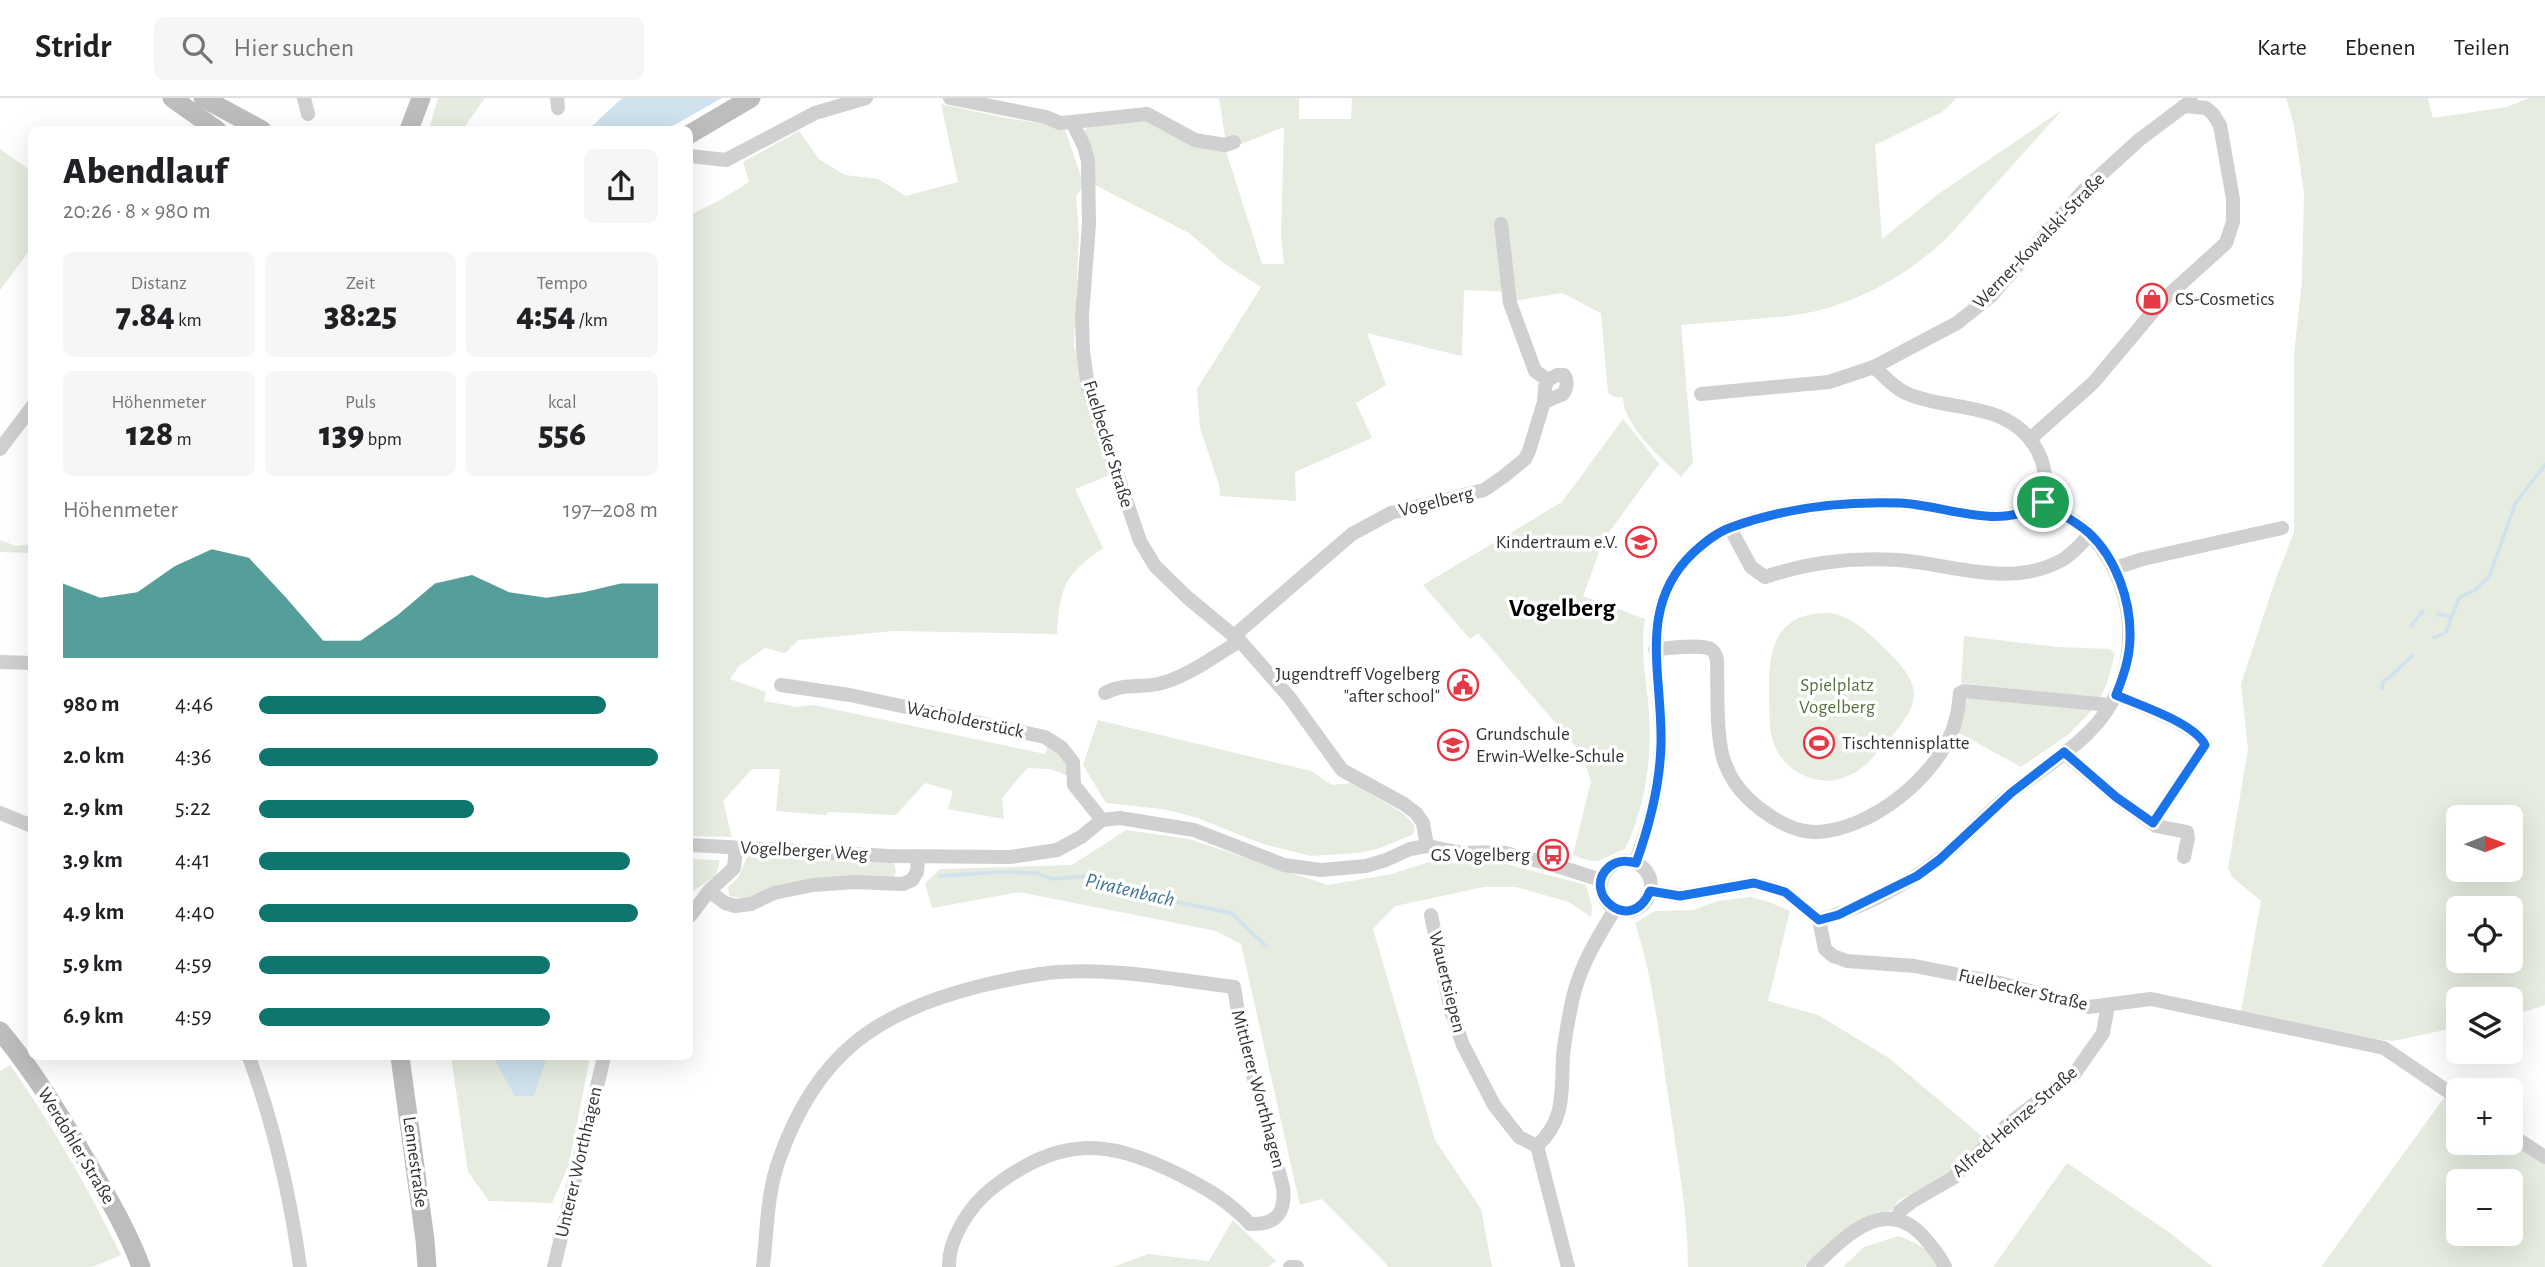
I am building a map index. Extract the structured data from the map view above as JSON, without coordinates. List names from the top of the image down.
{
  "streets": {
    "main road": ["Werdohler Straße", "Lennestraße"],
    "street": [
      "Werner-Kowalski-Straße",
      "Fuelbecker Straße",
      "Vogelberg",
      "Wacholderstück",
      "Vogelberger Weg",
      "Wauertsiepen",
      "Mittlerer Worthhagen",
      "Alfred-Heinze-Straße",
      "Unterer Worthhagen"
    ]
  },
  "crossings": [
    ["Fuelbecker Straße", "Vogelberg"],
    ["Fuelbecker Straße", "Alfred-Heinze-Straße"],
    ["Wacholderstück", "Vogelberger Weg"]
  ],
  "districts": ["Vogelberg"],
  "water": ["Piratenbach"],
  "parks": ["Spielplatz Vogelberg"],
  "places": {
    "shop": ["CS-Cosmetics"],
    "school or university": ["Kindertraum e.V.", "Grundschule Erwin-Welke-Schule"],
    "public building": ["Jugendtreff Vogelberg \"after school\""],
    "sports": ["Tischtennisplatte"],
    "bus stop": ["GS Vogelberg"]
  },
  "north": "right",
  "page": {
    "header": "Stridr",
    "search": "Hier suchen",
    "nav": ["Karte", "Ebenen", "Teilen"],
    "heading": ["Abendlauf", "20:26 · 8 × 980 m"],
    "stats": [
      ["Distanz", "7.84 km"],
      ["Zeit", "38:25"],
      ["Tempo", "4:54 /km"],
      ["Höhenmeter", "128 m"],
      ["Puls", "139 bpm"],
      ["kcal", "556"]
    ],
    "chart": ["Höhenmeter", "197–208 m"],
    "list": [
      {
        "name": "980 m",
        "note": "4:46"
      },
      {
        "name": "2.0 km",
        "note": "4:36"
      },
      {
        "name": "2.9 km",
        "note": "5:22"
      },
      {
        "name": "3.9 km",
        "note": "4:41"
      },
      {
        "name": "4.9 km",
        "note": "4:40"
      },
      {
        "name": "5.9 km",
        "note": "4:59"
      },
      {
        "name": "6.9 km",
        "note": "4:59"
      }
    ],
    "map_buttons": ["+", "−"]
  }
}
